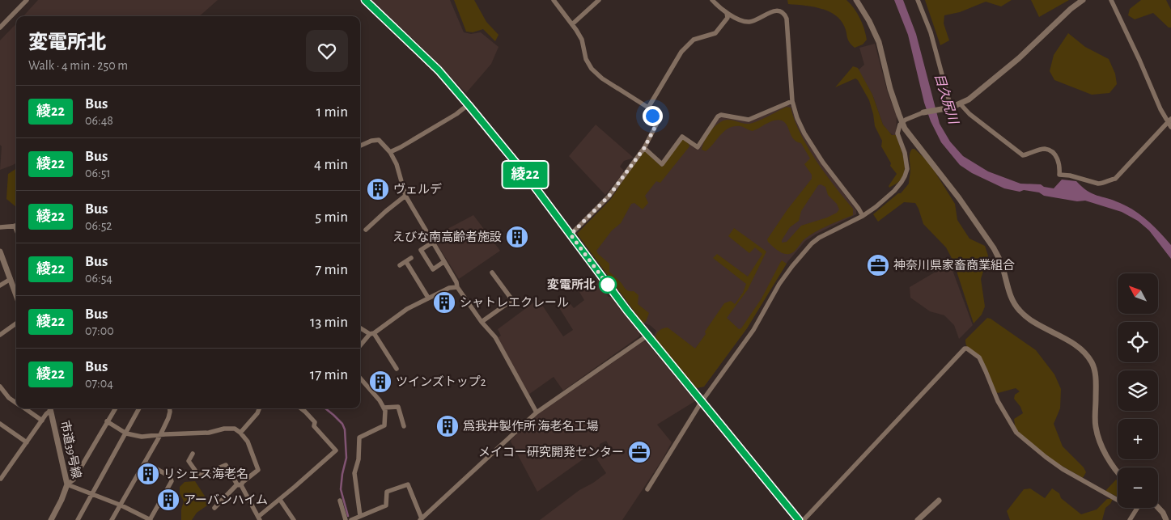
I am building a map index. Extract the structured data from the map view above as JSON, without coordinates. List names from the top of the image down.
{
  "streets": {
    "street": ["市道39号線"]
  },
  "water": ["目久尻川"],
  "places": {
    "building": [
      "ヴェルデ",
      "えびな南高齢者施設",
      "シャトレエクレール",
      "ツインズトップ2",
      "爲我井製作所 海老名工場",
      "リシェス海老名",
      "アーバンハイム"
    ],
    "office": ["神奈川県家畜商業組合", "メイコー研究開発センター"],
    "other": ["変電所北"]
  },
  "lines": ["bus line 綾22"],
  "north": "top left",
  "page": {
    "on_map": "綾22",
    "heading": ["変電所北", "Walk · 4 min · 250 m"],
    "list": [
      {
        "mark": "綾22",
        "name": "Bus",
        "note": "06:48",
        "value": "1 min"
      },
      {
        "mark": "綾22",
        "name": "Bus",
        "note": "06:51",
        "value": "4 min"
      },
      {
        "mark": "綾22",
        "name": "Bus",
        "note": "06:52",
        "value": "5 min"
      },
      {
        "mark": "綾22",
        "name": "Bus",
        "note": "06:54",
        "value": "7 min"
      },
      {
        "mark": "綾22",
        "name": "Bus",
        "note": "07:00",
        "value": "13 min"
      },
      {
        "mark": "綾22",
        "name": "Bus",
        "note": "07:04",
        "value": "17 min"
      }
    ],
    "map_buttons": ["+", "−"]
  }
}
